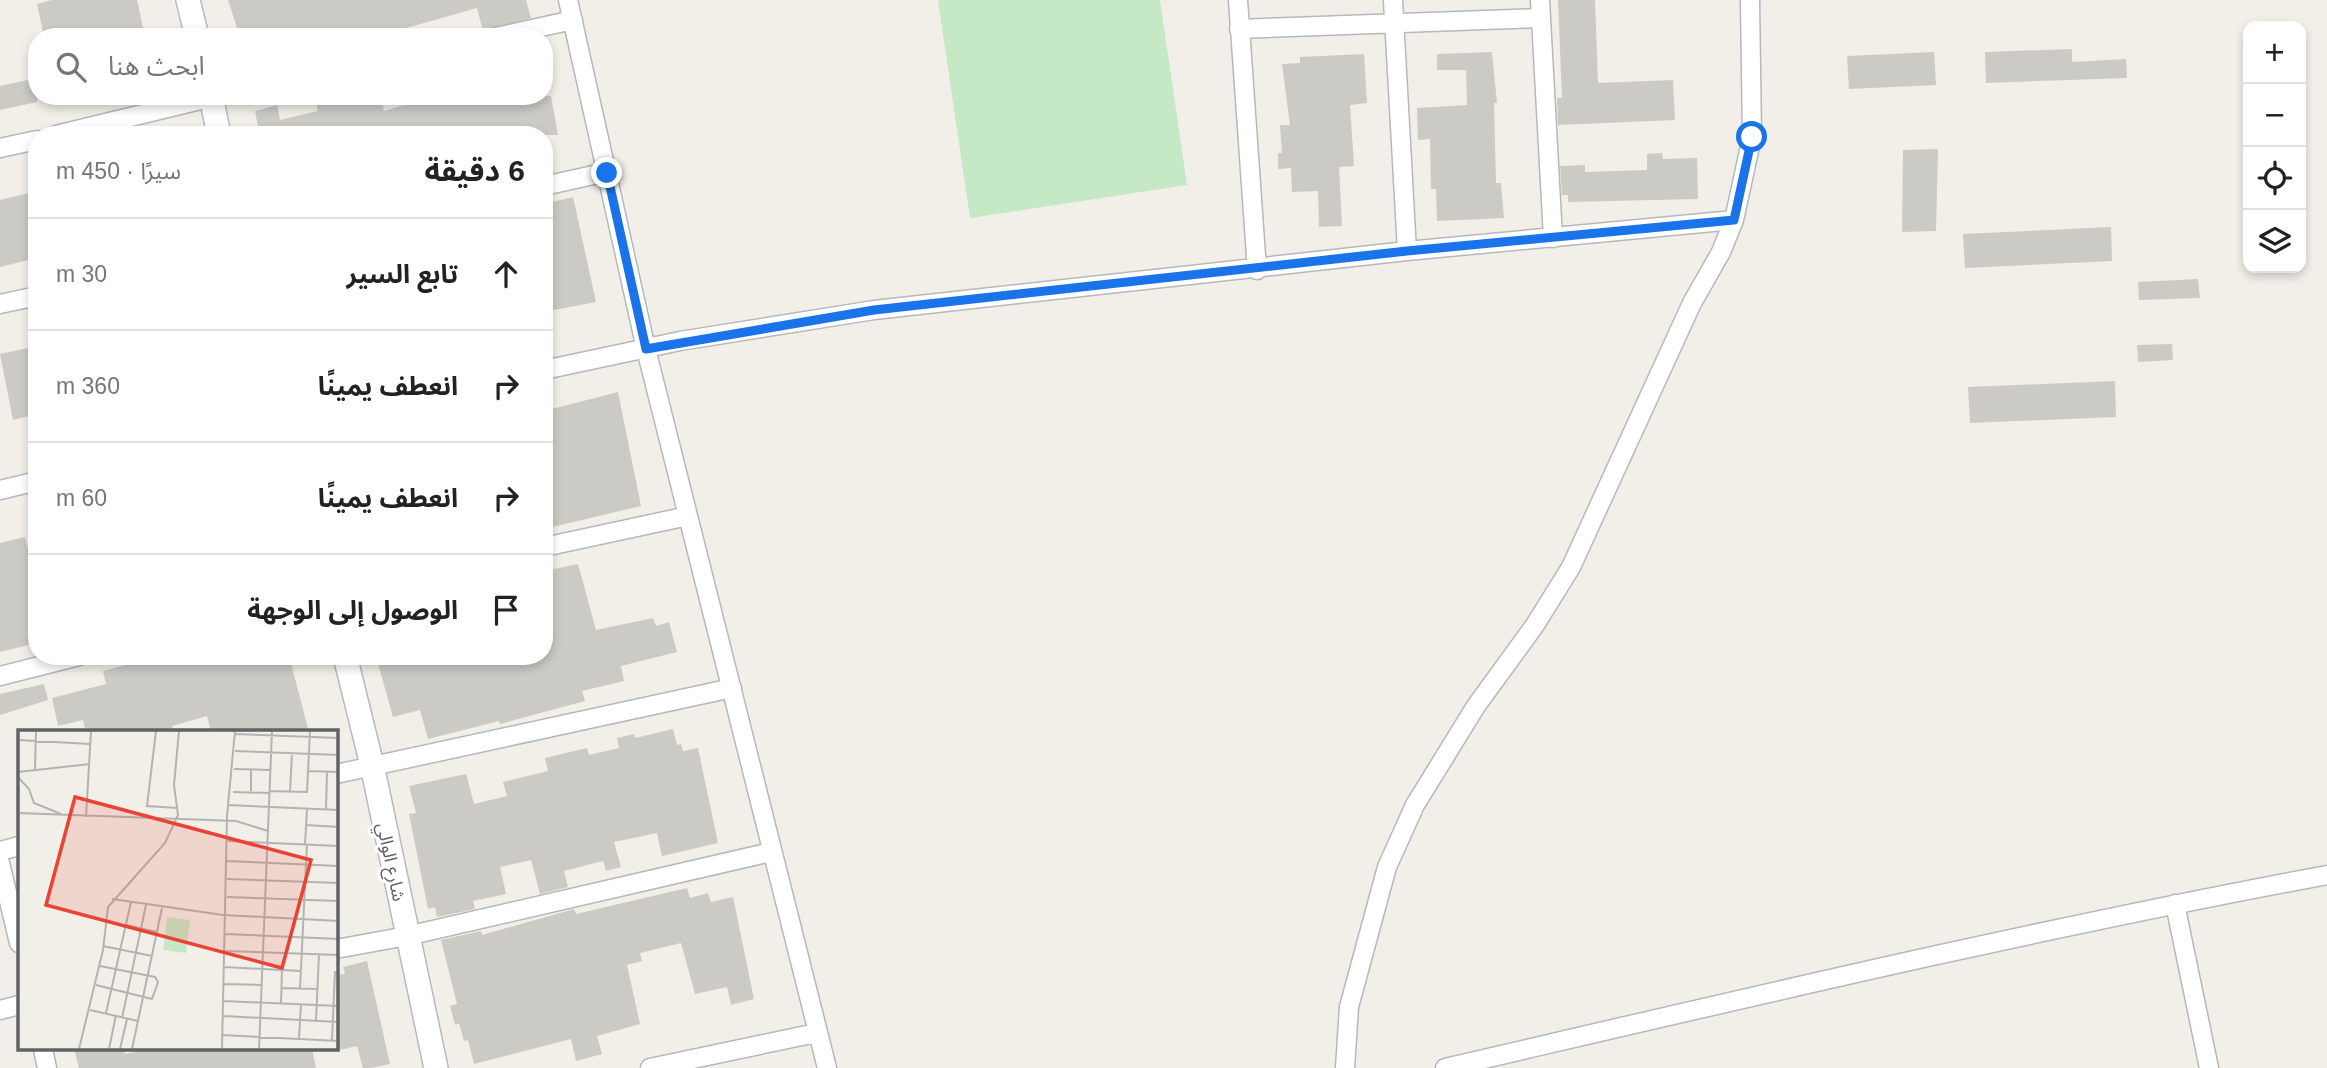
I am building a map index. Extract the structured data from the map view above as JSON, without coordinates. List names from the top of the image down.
{
  "streets": {
    "main road": ["شارع الوالي"]
  },
  "page": {
    "map_buttons": ["+", "−"],
    "search": "ابحث هنا",
    "heading": ["6 دقيقة", "سيرًا · 450 m"],
    "list": [
      ["تابع السير", "30 m"],
      ["انعطف يمينًا", "360 m"],
      ["انعطف يمينًا", "60 m"],
      "الوصول إلى الوجهة"
    ]
  }
}
